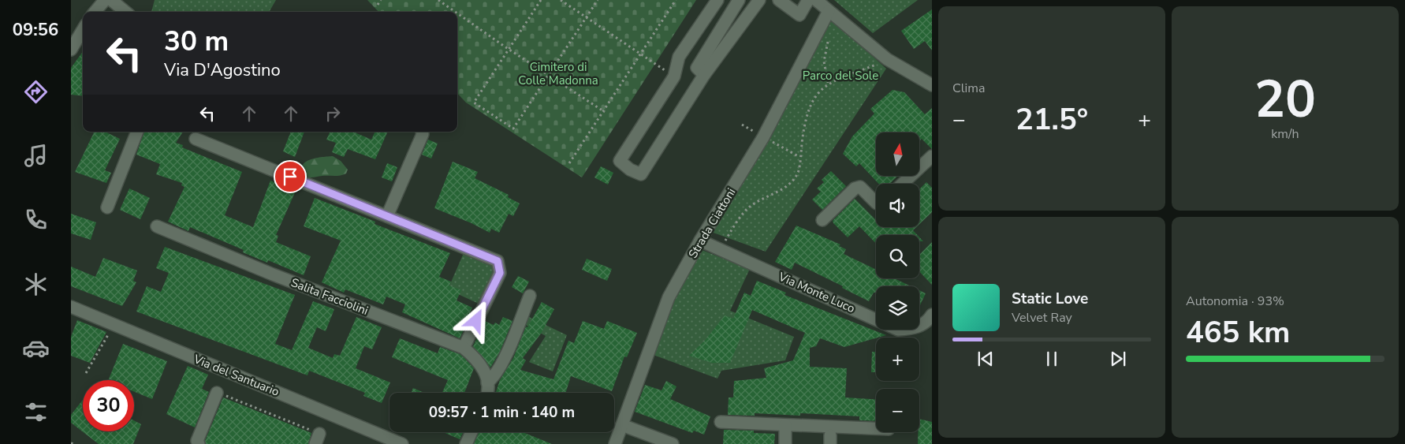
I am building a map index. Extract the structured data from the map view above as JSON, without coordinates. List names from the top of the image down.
{
  "streets": {
    "street": [
      "Strada Ciattoni",
      "Via Monte Luco",
      "Salita Facciolini",
      "Via del Santuario"
    ]
  },
  "crossings": [
    ["Strada Ciattoni", "Via Monte Luco"]
  ],
  "parks": ["Cimitero di Colle Madonna", "Parco del Sole"],
  "north": "top",
  "page": {
    "tabs": "09:56",
    "tile": [
      "Clima",
      ["20", "km/h"],
      ["Autonomia · 93%", "465 km"]
    ],
    "turn": ["30 m", "Via D'Agostino"],
    "heat": ["−", "21.5°", "+"],
    "map_buttons": ["+", "−"],
    "song": ["Static Love", "Velvet Ray"],
    "limit": "30",
    "trip": "09:57 · 1 min · 140 m"
  }
}
